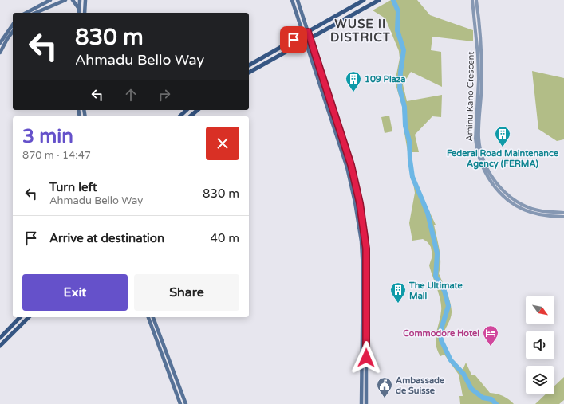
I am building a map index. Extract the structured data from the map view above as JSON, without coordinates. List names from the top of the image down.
{
  "streets": {
    "street": ["Aminu Kano Crescent"]
  },
  "districts": ["WUSE II DISTRICT"],
  "places": {
    "building": ["109 Plaza", "Federal Road Maintenance Agency (FERMA)", "The Ultimate Mall"],
    "hotel": ["Commodore Hotel"],
    "public building": ["Ambassade de Suisse"]
  },
  "north": "bottom right",
  "page": {
    "turn": ["830 m", "Ahmadu Bello Way"],
    "heading": ["3 min", "870 m · 14:47"],
    "list": [
      {
        "name": "Turn left",
        "note": "Ahmadu Bello Way",
        "value": "830 m"
      },
      {
        "name": "Arrive at destination",
        "value": "40 m"
      }
    ],
    "buttons": ["Exit", "Share"]
  }
}
